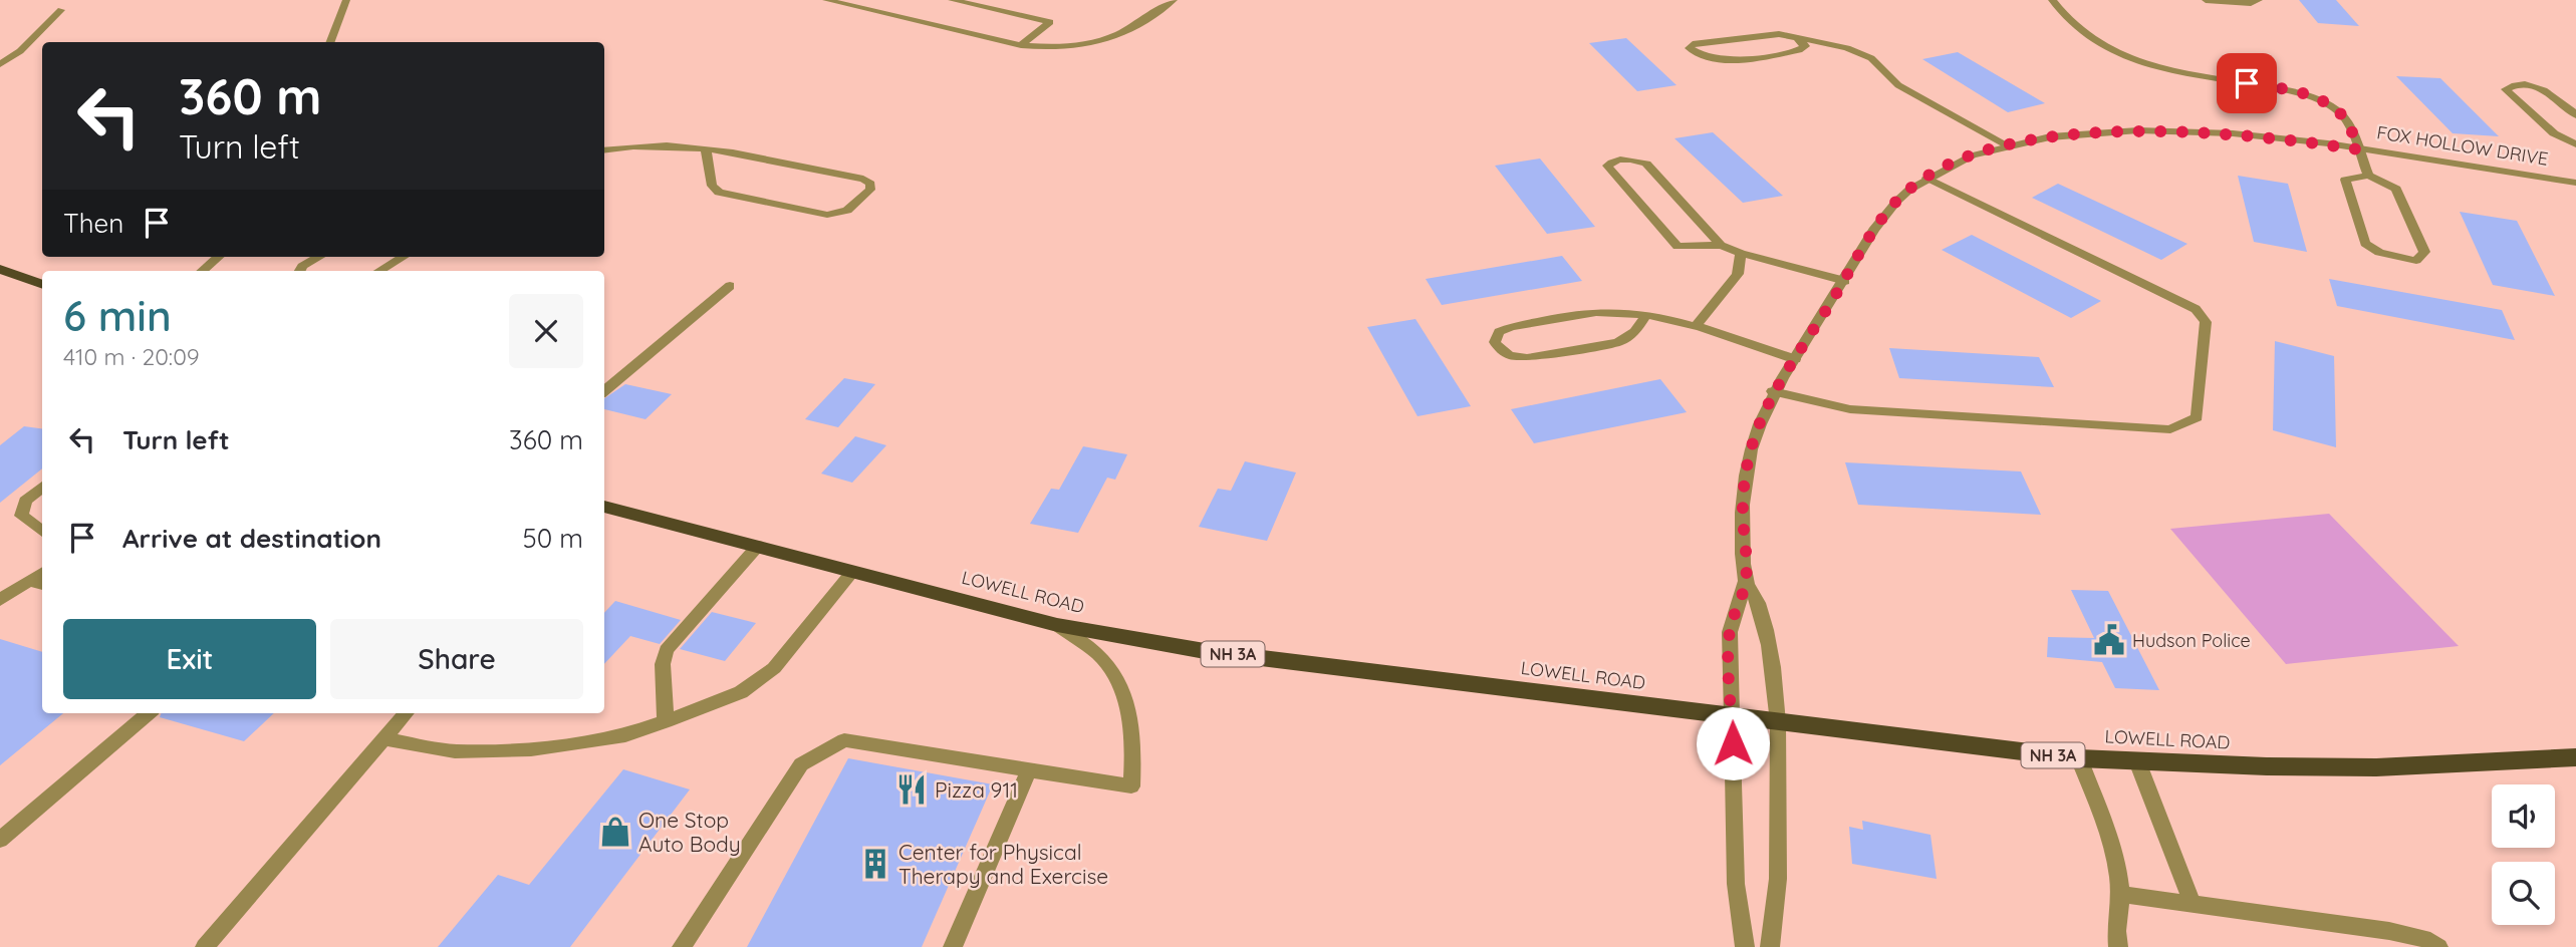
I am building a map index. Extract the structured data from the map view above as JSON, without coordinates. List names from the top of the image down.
{
  "streets": {
    "main road": ["LOWELL ROAD", "NH 3A"],
    "street": ["FOX HOLLOW DRIVE"]
  },
  "crossings": [
    ["FOX HOLLOW DRIVE", "LOWELL ROAD"]
  ],
  "places": {
    "public building": ["Hudson Police"],
    "restaurant": ["Pizza 911"],
    "shop": ["One Stop Auto Body"],
    "building": ["Center for Physical Therapy and Exercise"]
  },
  "page": {
    "turn": ["360 m", "Turn left"],
    "then": "Then",
    "heading": ["6 min", "410 m · 20:09"],
    "list": [
      {
        "name": "Turn left",
        "value": "360 m"
      },
      {
        "name": "Arrive at destination",
        "value": "50 m"
      }
    ],
    "buttons": ["Exit", "Share"]
  }
}
